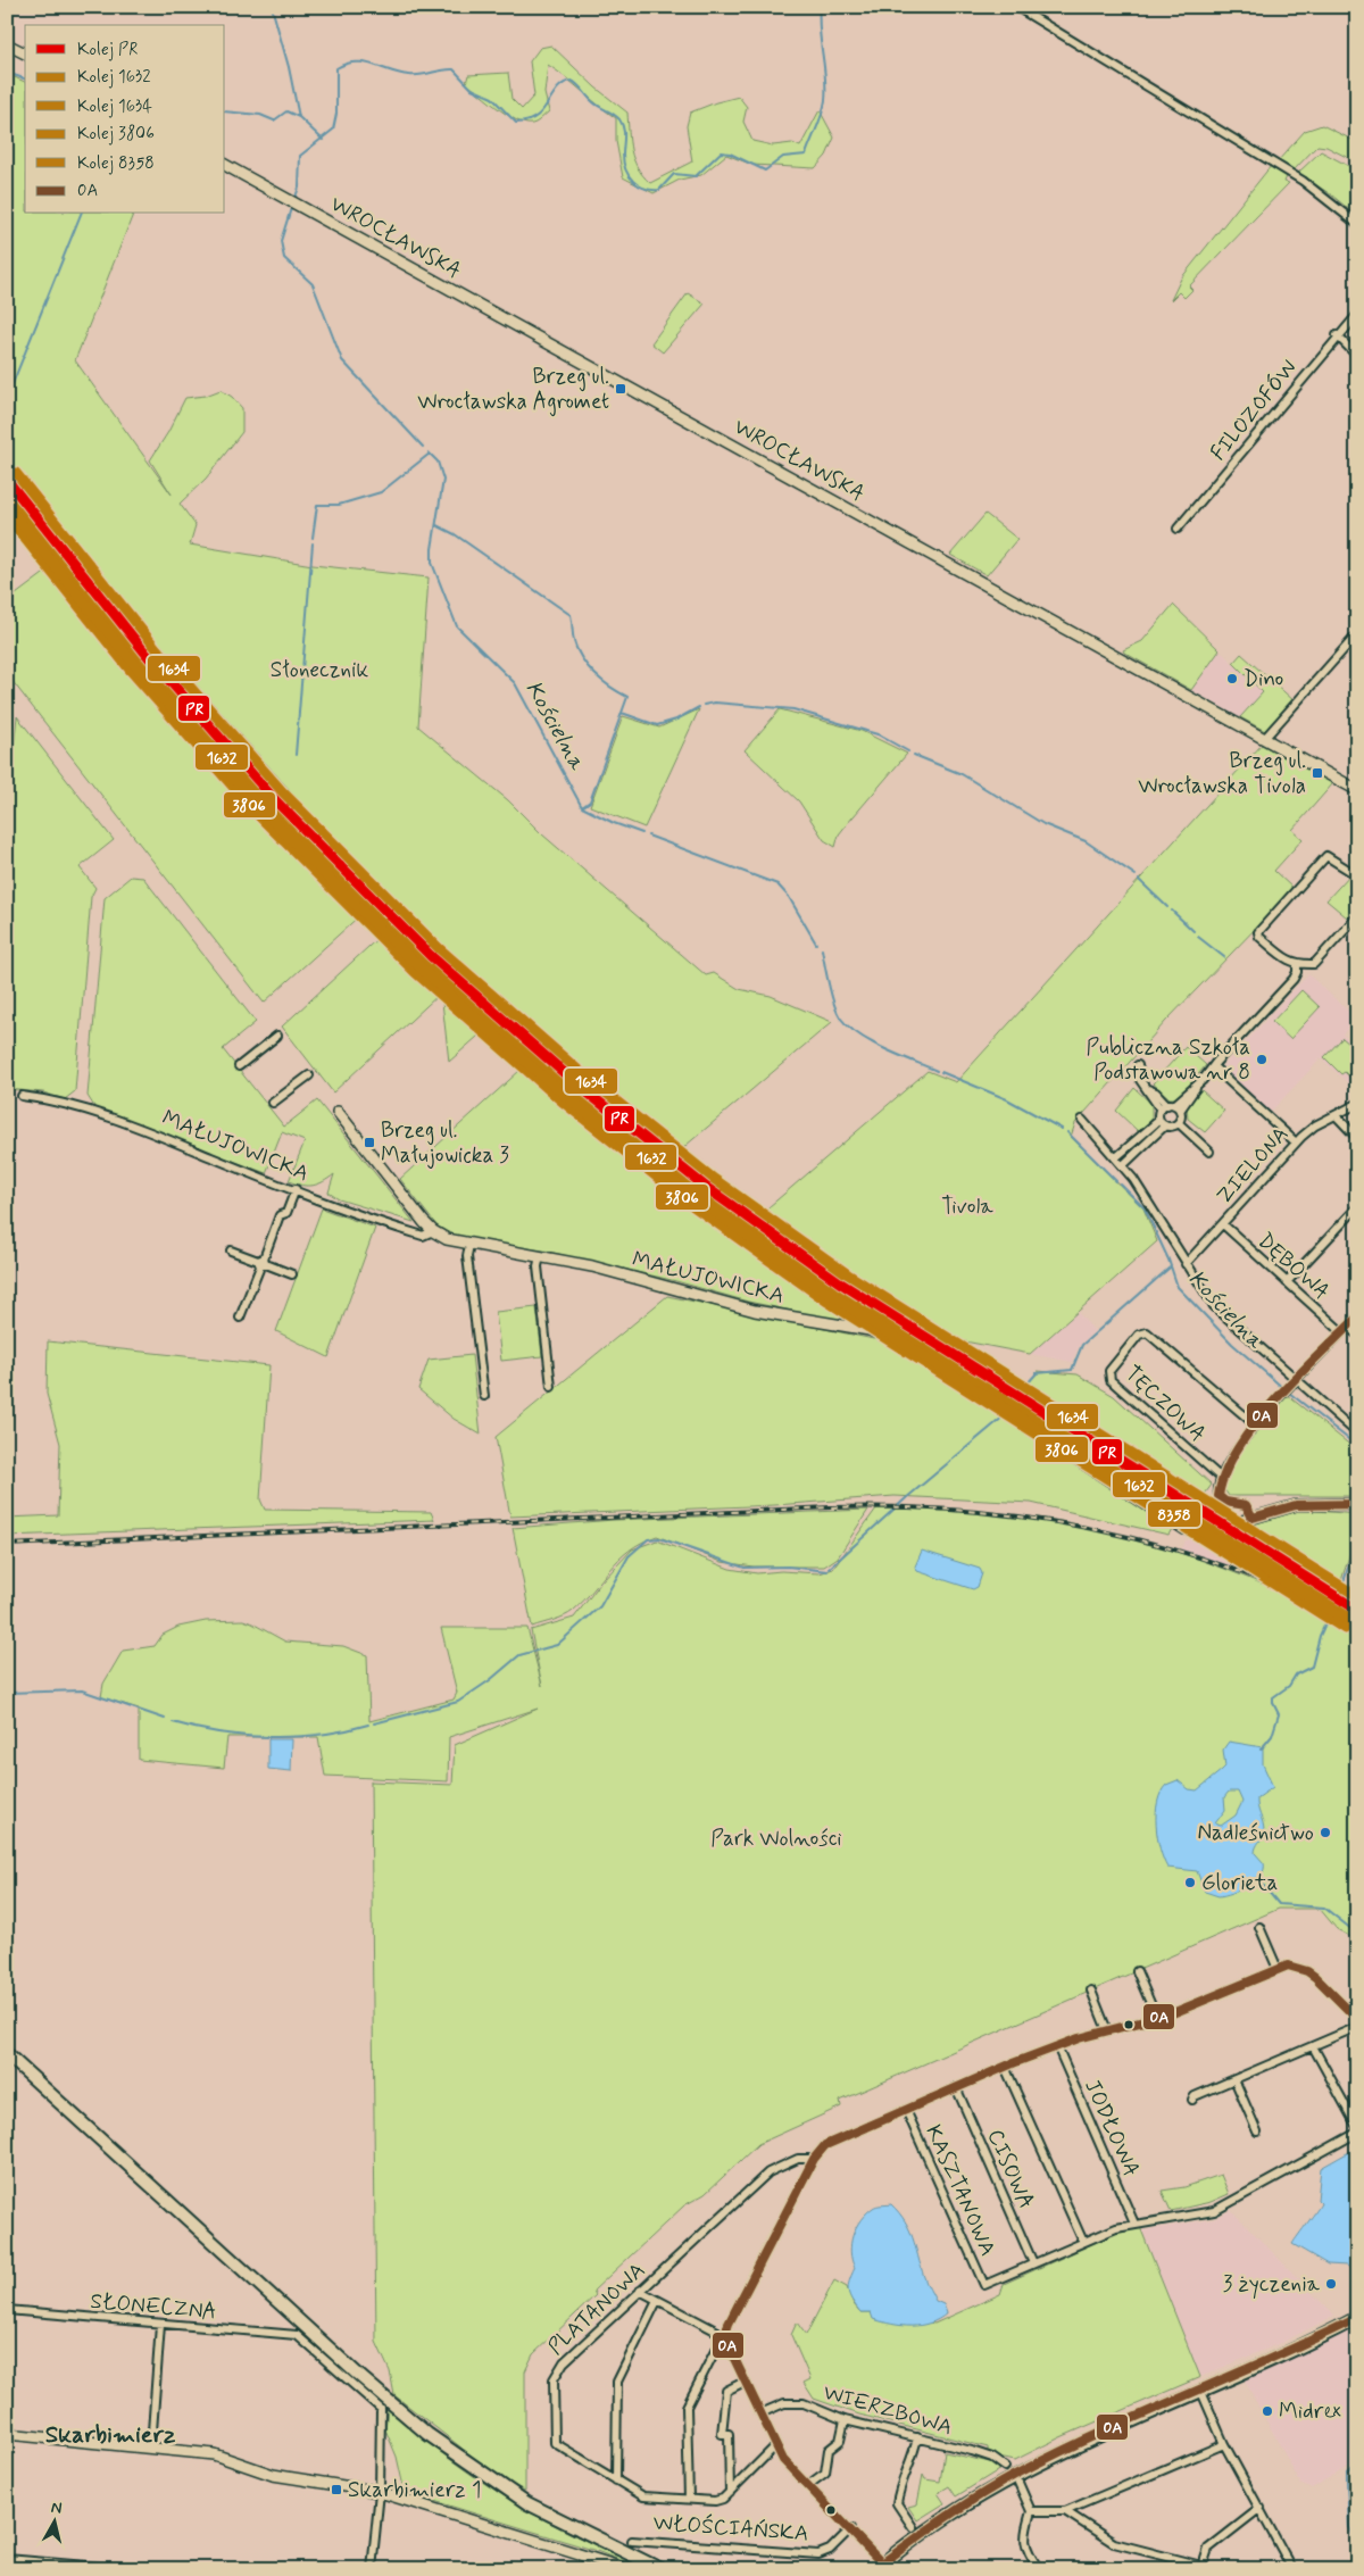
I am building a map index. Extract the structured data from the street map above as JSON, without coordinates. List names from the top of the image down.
{
  "streets": {
    "street": [
      "WROCŁAWSKA",
      "FILOZOFÓW",
      "MAŁUJOWICKA",
      "ZIELONA",
      "DĘBOWA",
      "TĘCZOWA",
      "JODŁOWA",
      "CISOWA",
      "KASZTANOWA",
      "SŁONECZNA",
      "PLATANOWA",
      "WIERZBOWA",
      "WŁOŚCIAŃSKA"
    ]
  },
  "crossings": [
    ["ZIELONA", "DĘBOWA"],
    ["CISOWA", "KASZTANOWA"]
  ],
  "districts": ["Skarbimierz"],
  "water": ["Kościelna"],
  "parks": ["Słonecznik", "Tivola", "Park Wolności"],
  "places": {
    "transit": [
      "Brzeg ul. Wrocławska Agromet",
      "Brzeg ul. Wrocławska Tivola",
      "Brzeg ul. Małujowicka 3",
      "Skarbimierz 1"
    ],
    "other": [
      "Dino",
      "Publiczna Szkoła Podstawowa nr 8",
      "Nadleśnictwo",
      "Glorieta",
      "3 życzenia",
      "Midrex"
    ]
  },
  "lines": [
    "rail line 1634",
    "rail line PR",
    "rail line 1632",
    "rail line 8358",
    "rail line 3806",
    "transit line 0A"
  ],
  "legend": [
    "Kolej PR",
    "Kolej 1632",
    "Kolej 1634",
    "Kolej 3806",
    "Kolej 8358",
    "0A"
  ],
  "north": "top"
}
